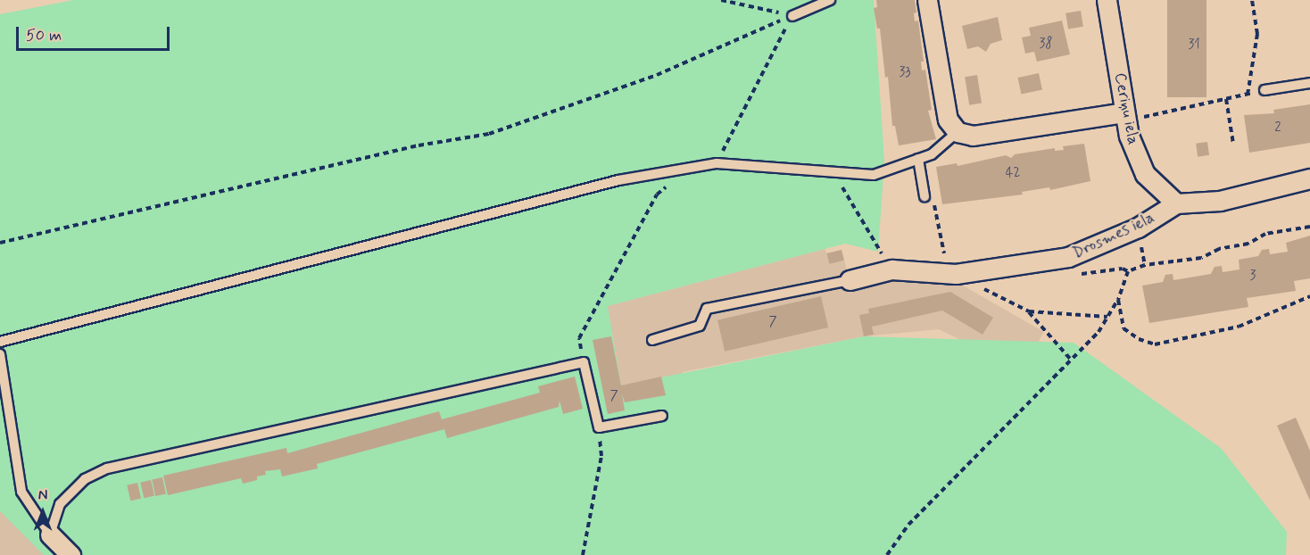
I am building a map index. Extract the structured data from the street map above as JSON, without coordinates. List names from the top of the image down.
{
  "streets": {
    "street": ["Ceriņu iela", "Drosmes iela"]
  },
  "crossings": [
    ["Ceriņu iela", "Drosmes iela"]
  ],
  "house_numbers": [
    "38",
    "31",
    "33",
    "2",
    "42",
    "3",
    "7",
    "7"
  ],
  "scale_bar": "50 m",
  "north": "top"
}
